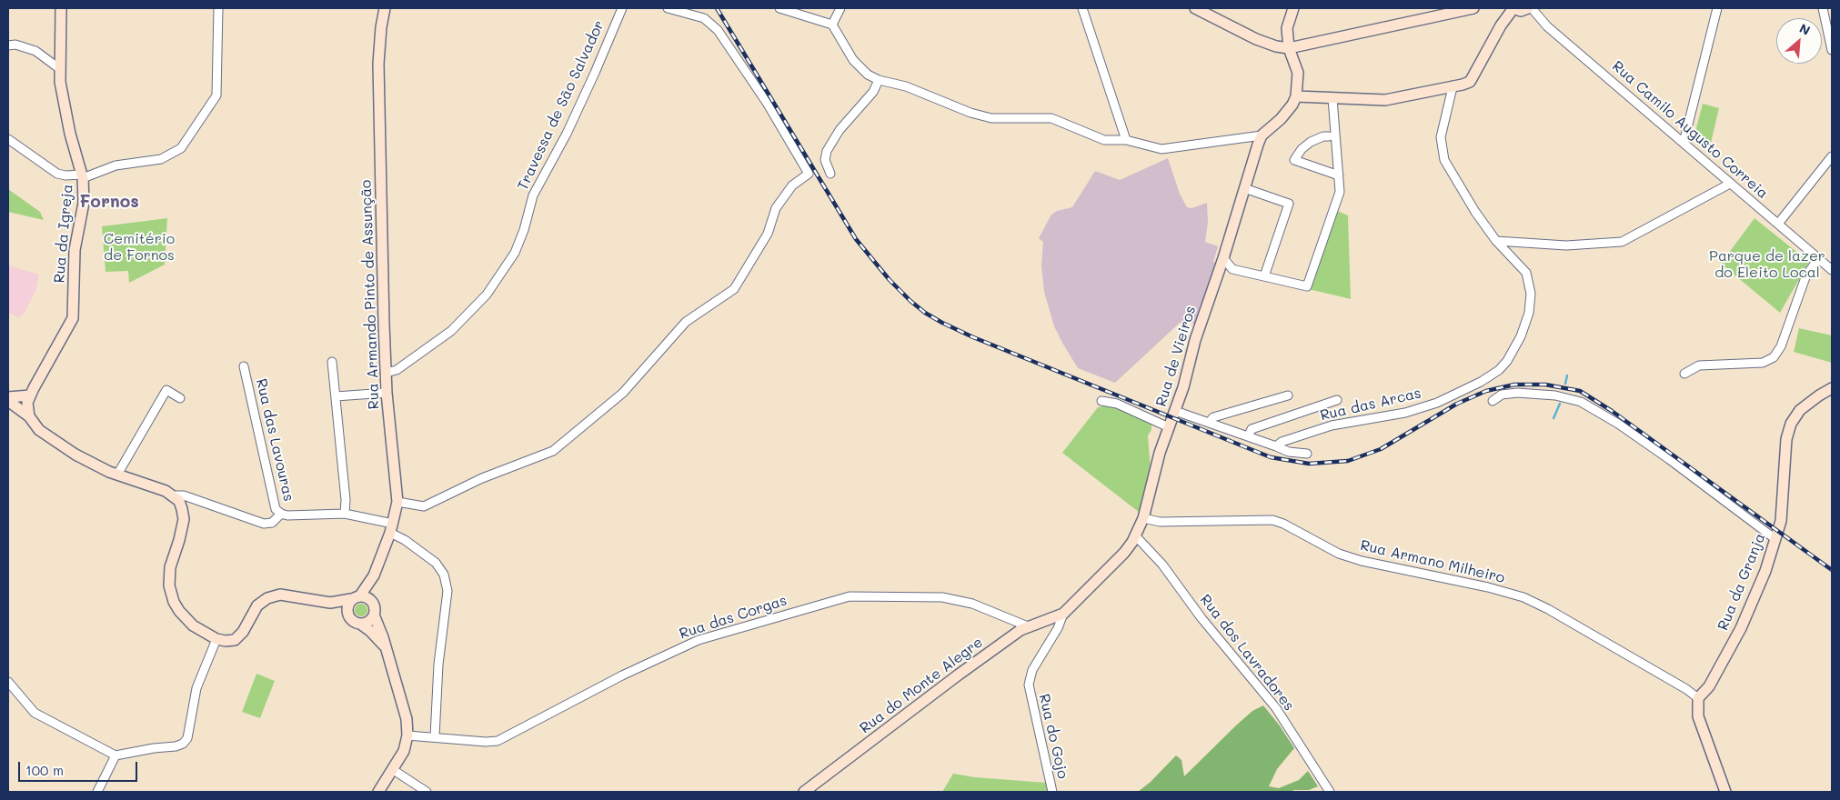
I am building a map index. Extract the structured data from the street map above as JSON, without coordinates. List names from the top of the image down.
{
  "streets": {
    "street": [
      "Travessa de São Salvador",
      "Rua Camilo Augusto Correia",
      "Rua da Igreja",
      "Rua Armando Pinto de Assunção",
      "Rua de Vieiros",
      "Rua das Arcas",
      "Rua das Lavouras",
      "Rua Armano Milheiro",
      "Rua da Granja",
      "Rua das Corgas",
      "Rua dos Lavradores",
      "Rua do Monte Alegre",
      "Rua do Gojo"
    ]
  },
  "crossings": [
    ["Travessa de São Salvador", "Rua Armando Pinto de Assunção"],
    ["Rua Armando Pinto de Assunção", "Rua das Lavouras"],
    ["Rua de Vieiros", "Rua Armano Milheiro"],
    ["Rua de Vieiros", "Rua dos Lavradores"],
    ["Rua de Vieiros", "Rua do Monte Alegre"],
    ["Rua de Vieiros", "Rua do Gojo"],
    ["Rua das Lavouras", "Rua das Corgas"],
    ["Rua Armano Milheiro", "Rua da Granja"],
    ["Rua das Corgas", "Rua do Monte Alegre"],
    ["Rua do Monte Alegre", "Rua do Gojo"]
  ],
  "districts": ["Fornos"],
  "parks": ["Cemitério de Fornos", "Parque de lazer do Eleito Local"],
  "scale_bar": "100 m",
  "north": "top right"
}
